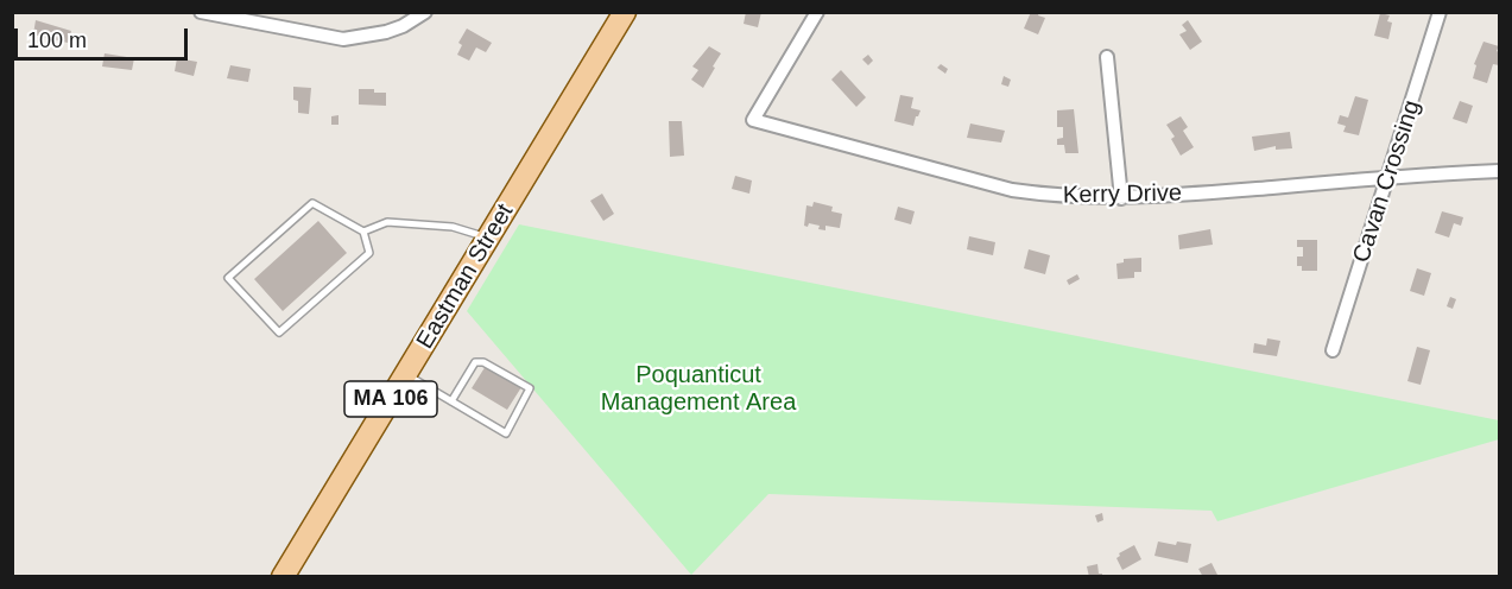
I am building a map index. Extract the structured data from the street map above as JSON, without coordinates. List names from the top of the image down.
{
  "streets": {
    "main road": ["Eastman Street", "MA 106"],
    "street": ["Cavan Crossing", "Kerry Drive"]
  },
  "crossings": [
    ["Cavan Crossing", "Kerry Drive"]
  ],
  "parks": ["Poquanticut Management Area"],
  "scale_bar": "100 m"
}
